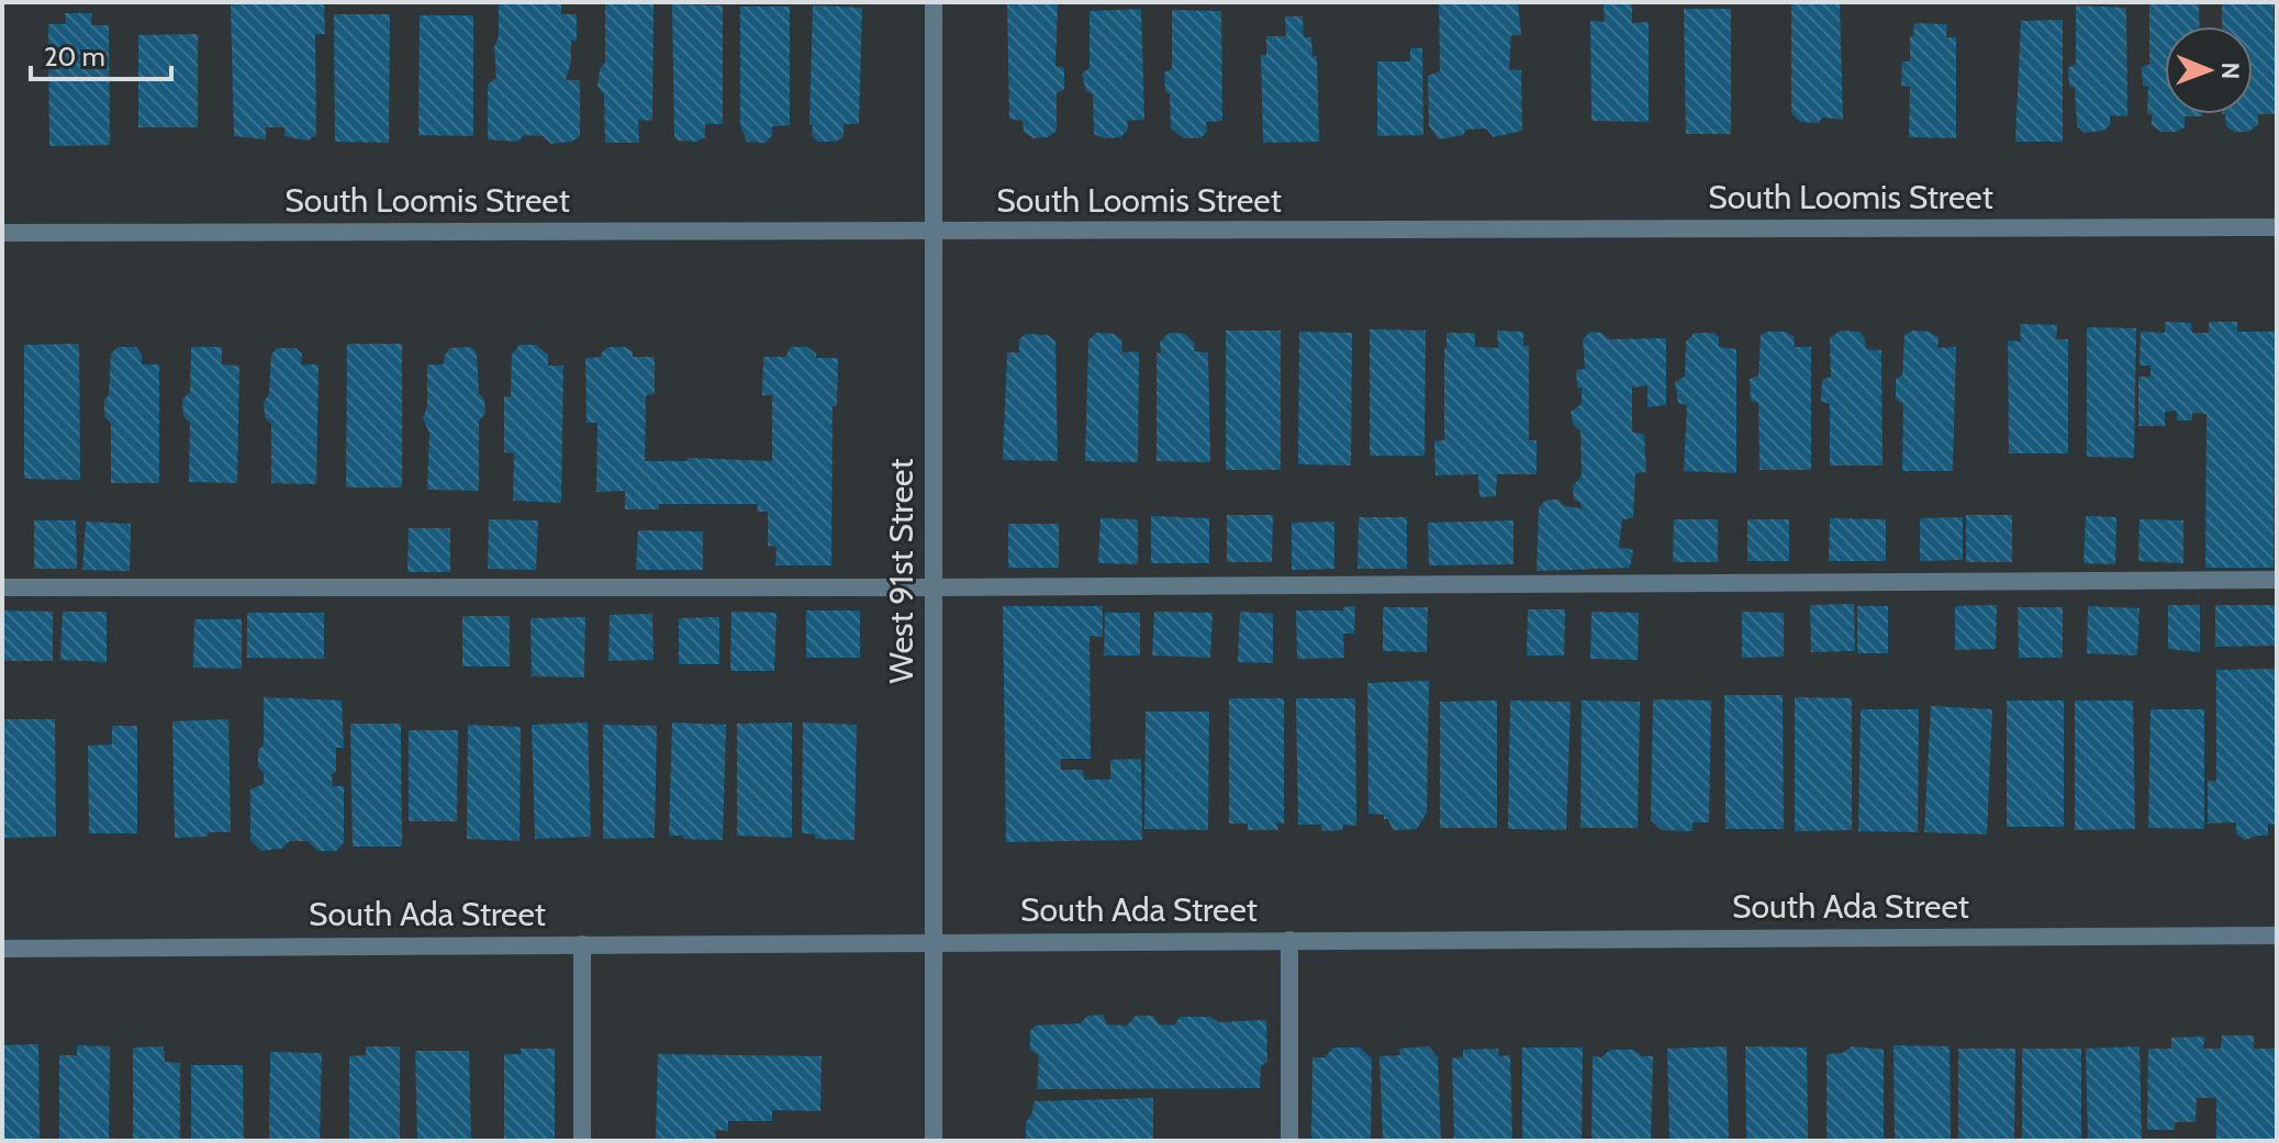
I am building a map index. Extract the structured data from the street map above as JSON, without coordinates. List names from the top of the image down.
{
  "streets": {
    "street": ["South Loomis Street", "West 91st Street", "South Ada Street"]
  },
  "crossings": [
    ["South Loomis Street", "West 91st Street"],
    ["West 91st Street", "South Ada Street"]
  ],
  "scale_bar": "20 m",
  "north": "right"
}
